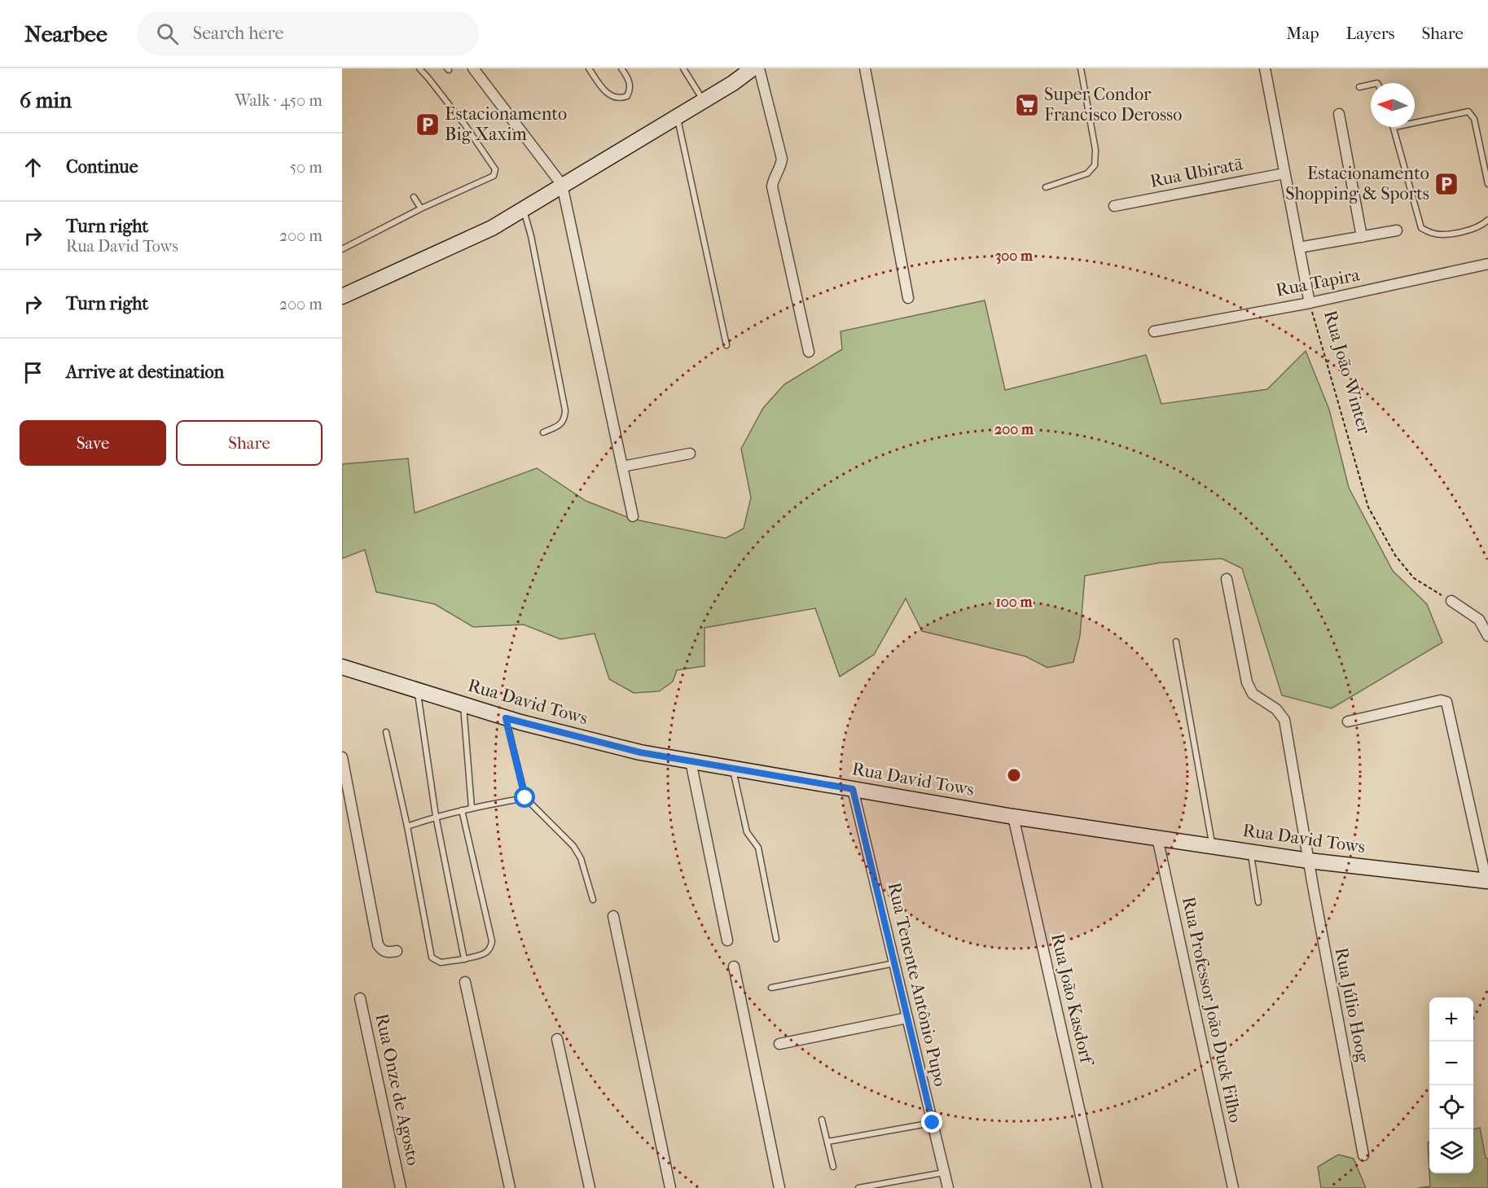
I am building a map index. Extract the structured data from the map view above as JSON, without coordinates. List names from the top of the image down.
{
  "streets": {
    "street": [
      "Rua Ubiratã",
      "Rua Tapira",
      "Rua João Winter",
      "Rua David Tows",
      "Rua Tenente Antônio Pupo",
      "Rua João Kasdorf",
      "Rua Júlio Hoog",
      "Rua Professor João Duck Filho",
      "Rua Onze de Agosto"
    ]
  },
  "crossings": [
    ["Rua Ubiratã", "Rua João Winter"],
    ["Rua Tapira", "Rua João Winter"],
    ["Rua David Tows", "Rua Tenente Antônio Pupo"],
    ["Rua David Tows", "Rua João Kasdorf"],
    ["Rua David Tows", "Rua Júlio Hoog"],
    ["Rua David Tows", "Rua Professor João Duck Filho"]
  ],
  "places": {
    "supermarket": ["Super Condor Francisco Derosso"],
    "parking": ["Estacionamento Big Xaxim", "Estacionamento Shopping & Sports"]
  },
  "north": "left",
  "page": {
    "header": "Nearbee",
    "search": "Search here",
    "nav": ["Map", "Layers", "Share"],
    "heading": ["6 min", "Walk · 450 m"],
    "list": [
      ["Continue", "50 m"],
      ["Turn right", "Rua David Tows", "200 m"],
      ["Turn right", "200 m"],
      "Arrive at destination"
    ],
    "buttons": ["Save", "Share"],
    "map_buttons": ["+", "−"]
  },
  "rings": ["300 m", "200 m", "100 m"]
}
